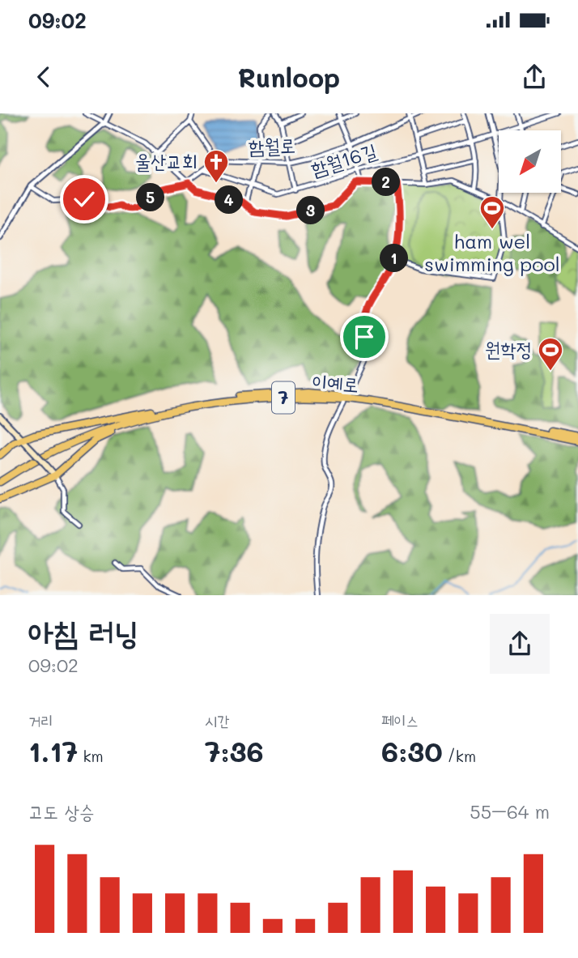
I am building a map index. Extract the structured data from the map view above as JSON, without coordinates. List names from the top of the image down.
{
  "streets": {
    "highway": ["이예로", "7"],
    "street": ["함월로", "함월16길"]
  },
  "places": {
    "church": ["울산교회"],
    "sports": ["ham wel swimming pool", "원학정"]
  },
  "north": "bottom left",
  "page": {
    "status": "09:02",
    "header": "Runloop",
    "pins": [
      "2",
      "5",
      "4",
      "3",
      "1"
    ],
    "heading": ["아침 러닝", "09:02"],
    "stats": [
      ["거리", "1.17 km"],
      ["시간", "7:36"],
      ["페이스", "6:30 /km"]
    ],
    "chart": ["고도 상승", "55–64 m"]
  }
}
